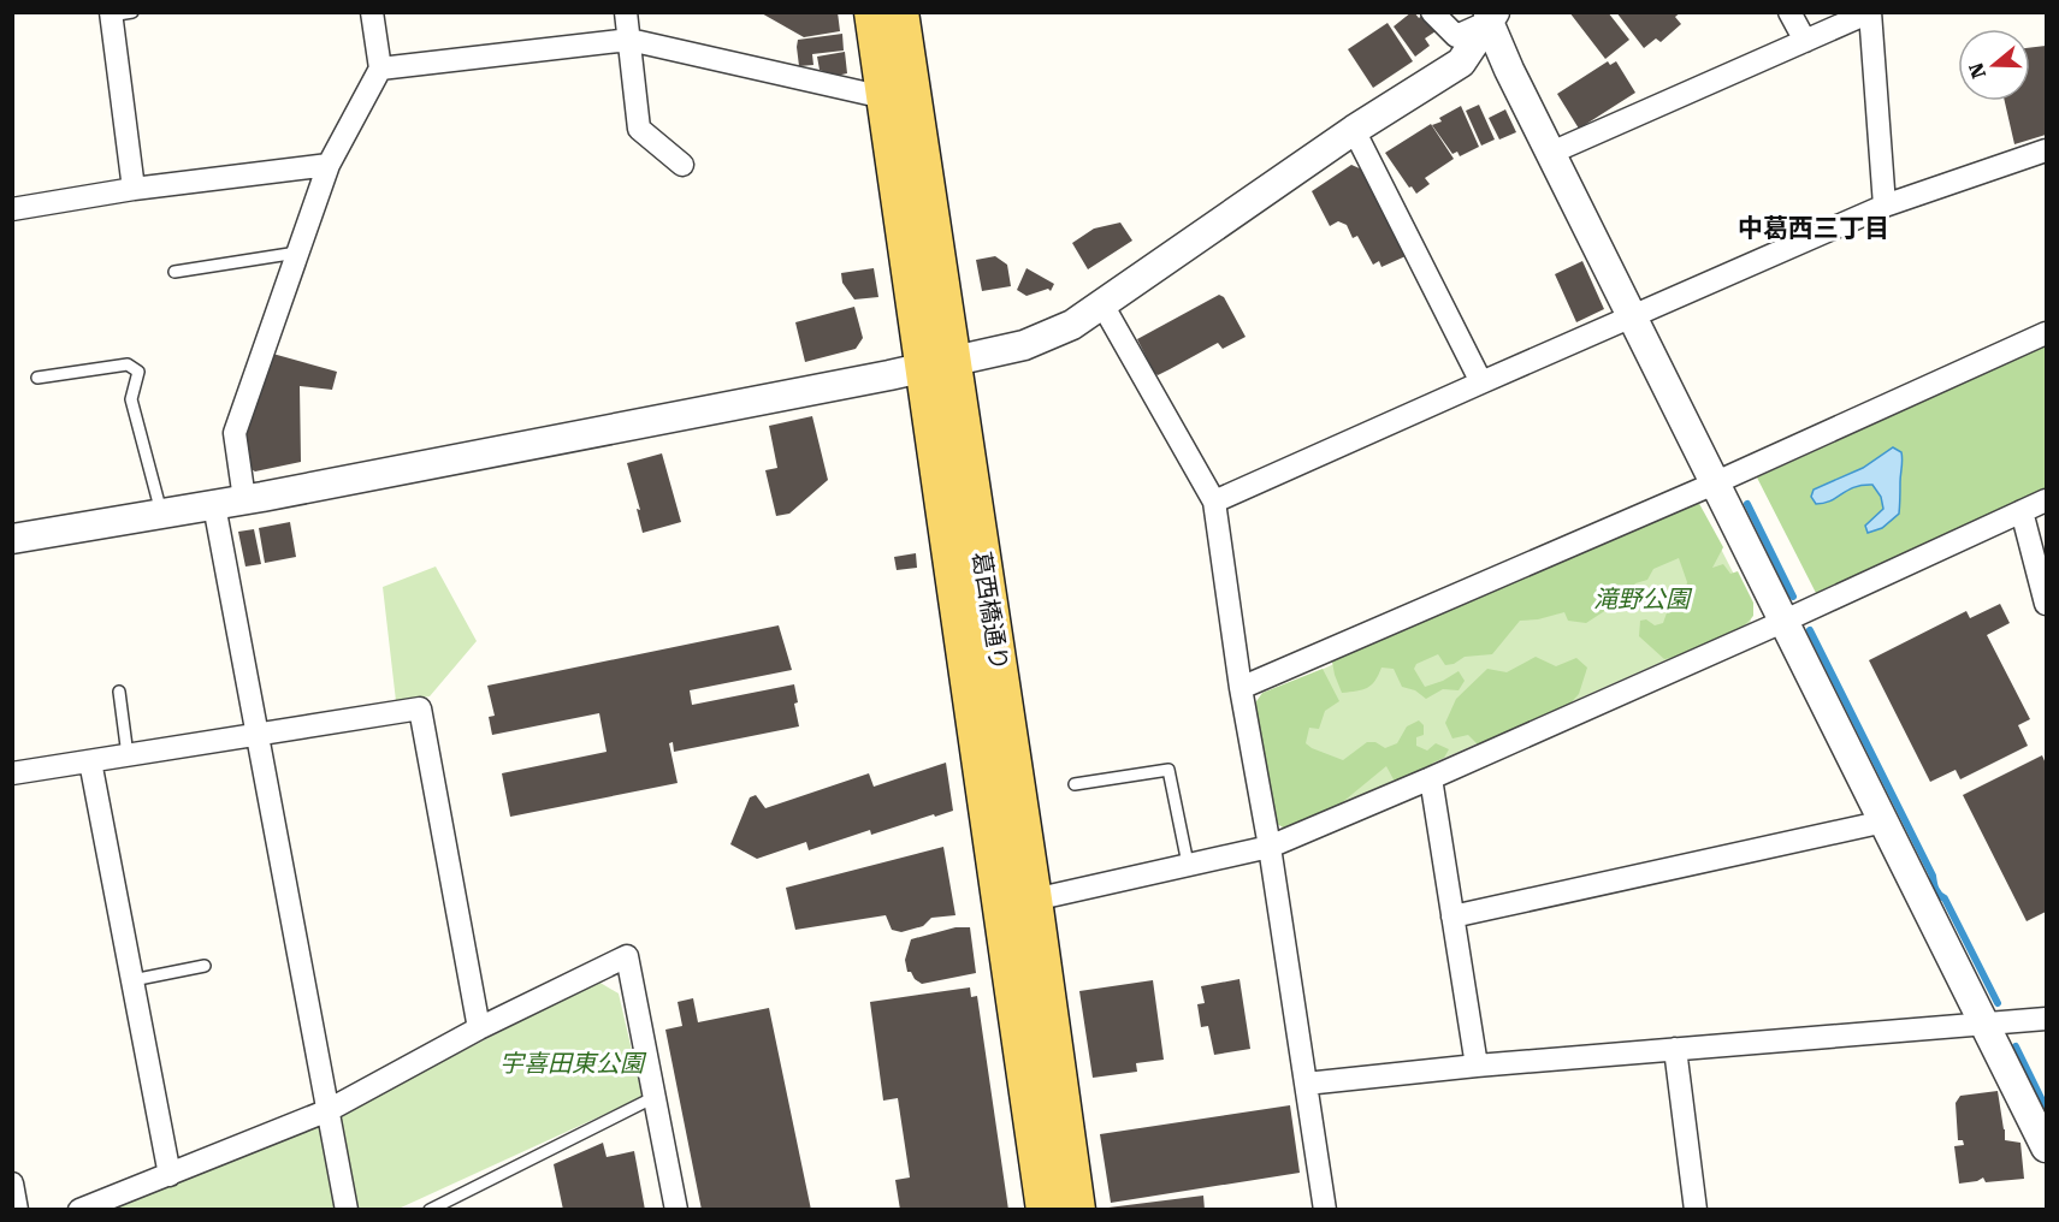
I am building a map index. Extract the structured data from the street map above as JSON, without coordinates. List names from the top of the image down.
{
  "streets": {
    "main road": ["葛西橋通り"]
  },
  "districts": ["中葛西三丁目"],
  "parks": ["滝野公園", "宇喜田東公園"],
  "north": "left"
}
